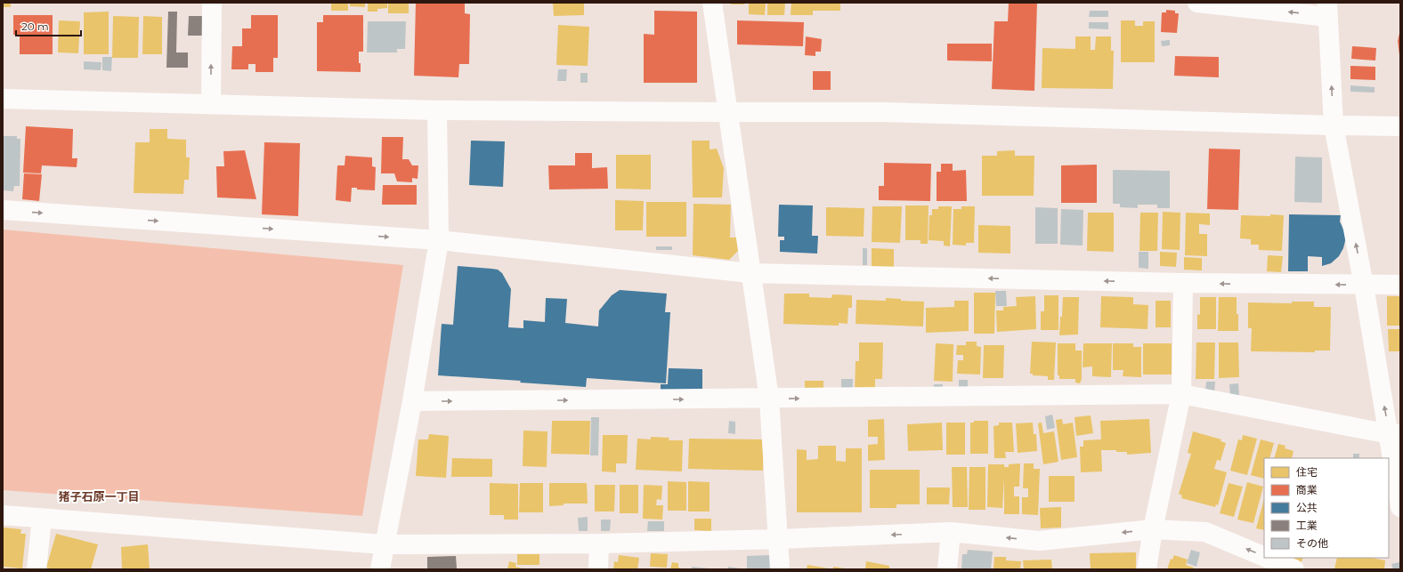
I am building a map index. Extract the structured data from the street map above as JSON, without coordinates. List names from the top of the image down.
{
  "districts": ["猪子石原一丁目"],
  "legend": [
    "住宅",
    "商業",
    "公共",
    "工業",
    "その他"
  ],
  "scale_bar": "20 m"
}
